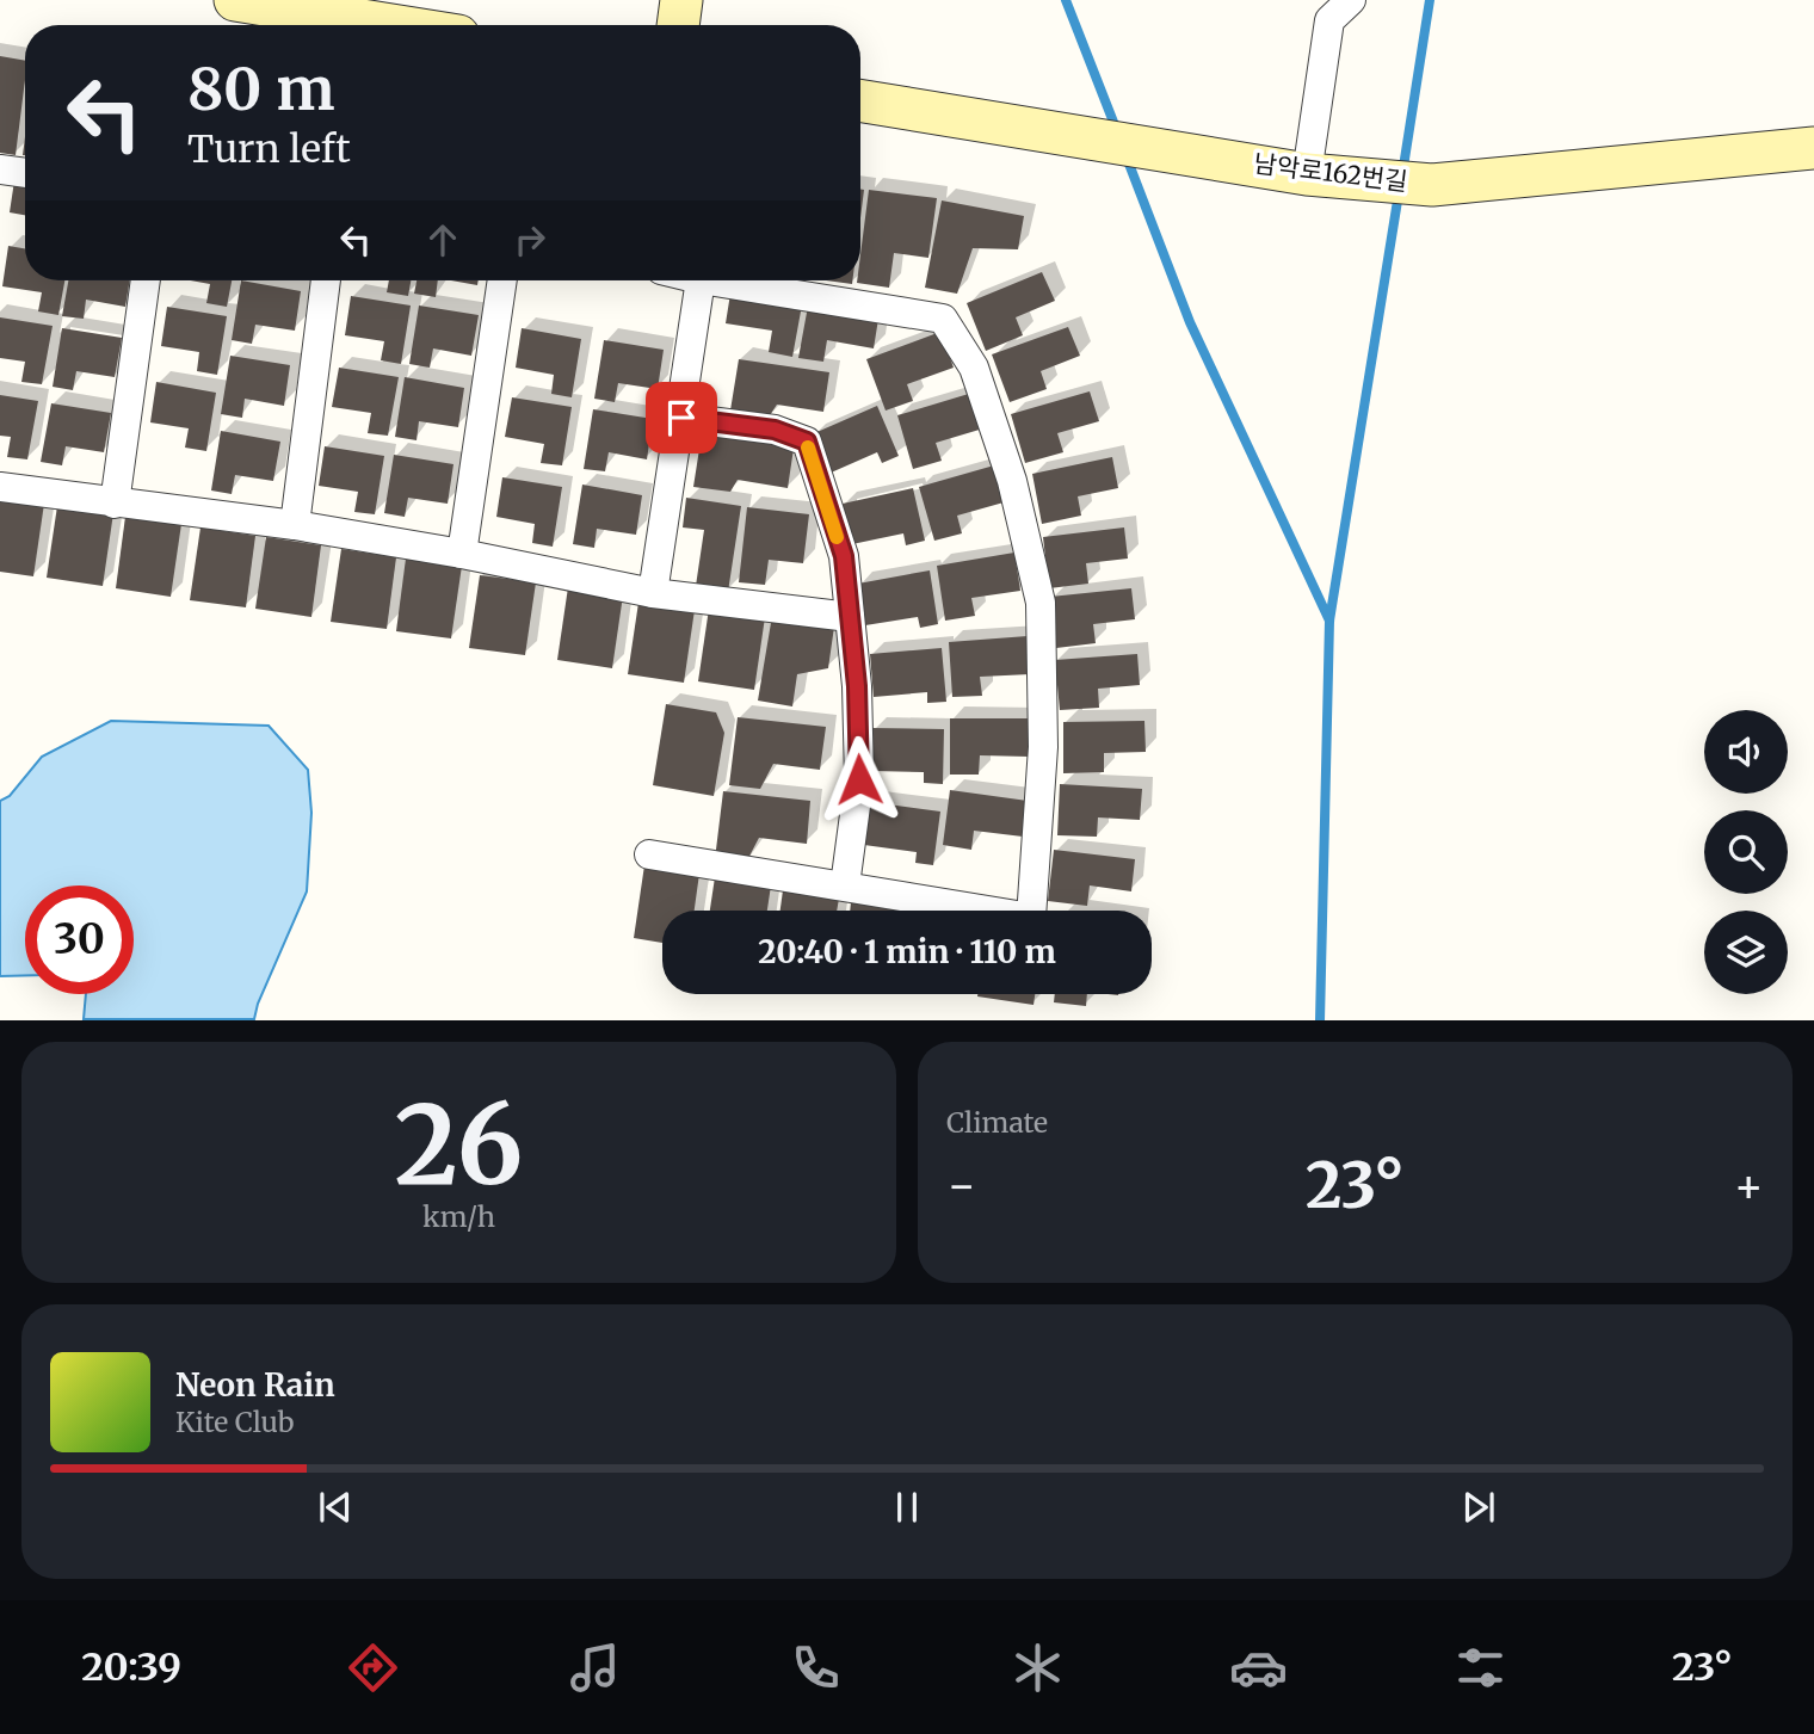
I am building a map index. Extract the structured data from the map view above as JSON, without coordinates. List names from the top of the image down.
{
  "streets": {
    "street": ["남악로162번길"]
  },
  "page": {
    "turn": ["80 m", "Turn left"],
    "limit": "30",
    "trip": "20:40 · 1 min · 110 m",
    "tile": [
      ["26", "km/h"],
      "Climate"
    ],
    "heat": ["−", "23°", "+"],
    "song": ["Neon Rain", "Kite Club"],
    "tabs": ["20:39", "23°"]
  }
}
